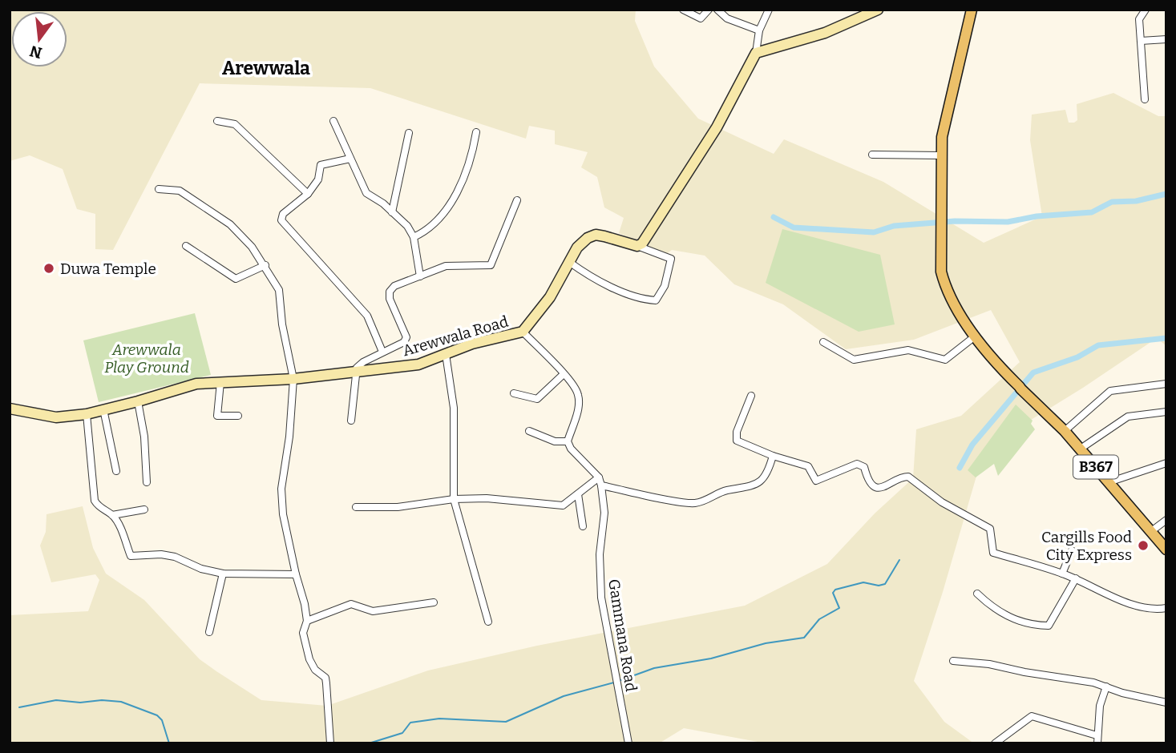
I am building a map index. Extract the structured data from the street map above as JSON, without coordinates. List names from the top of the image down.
{
  "streets": {
    "main road": ["B367"],
    "street": ["Arewwala Road", "Gammana Road"]
  },
  "districts": ["Arewwala"],
  "parks": ["Arewwala Play Ground"],
  "places": ["Duwa Temple", "Cargills Food City Express"],
  "north": "bottom"
}
